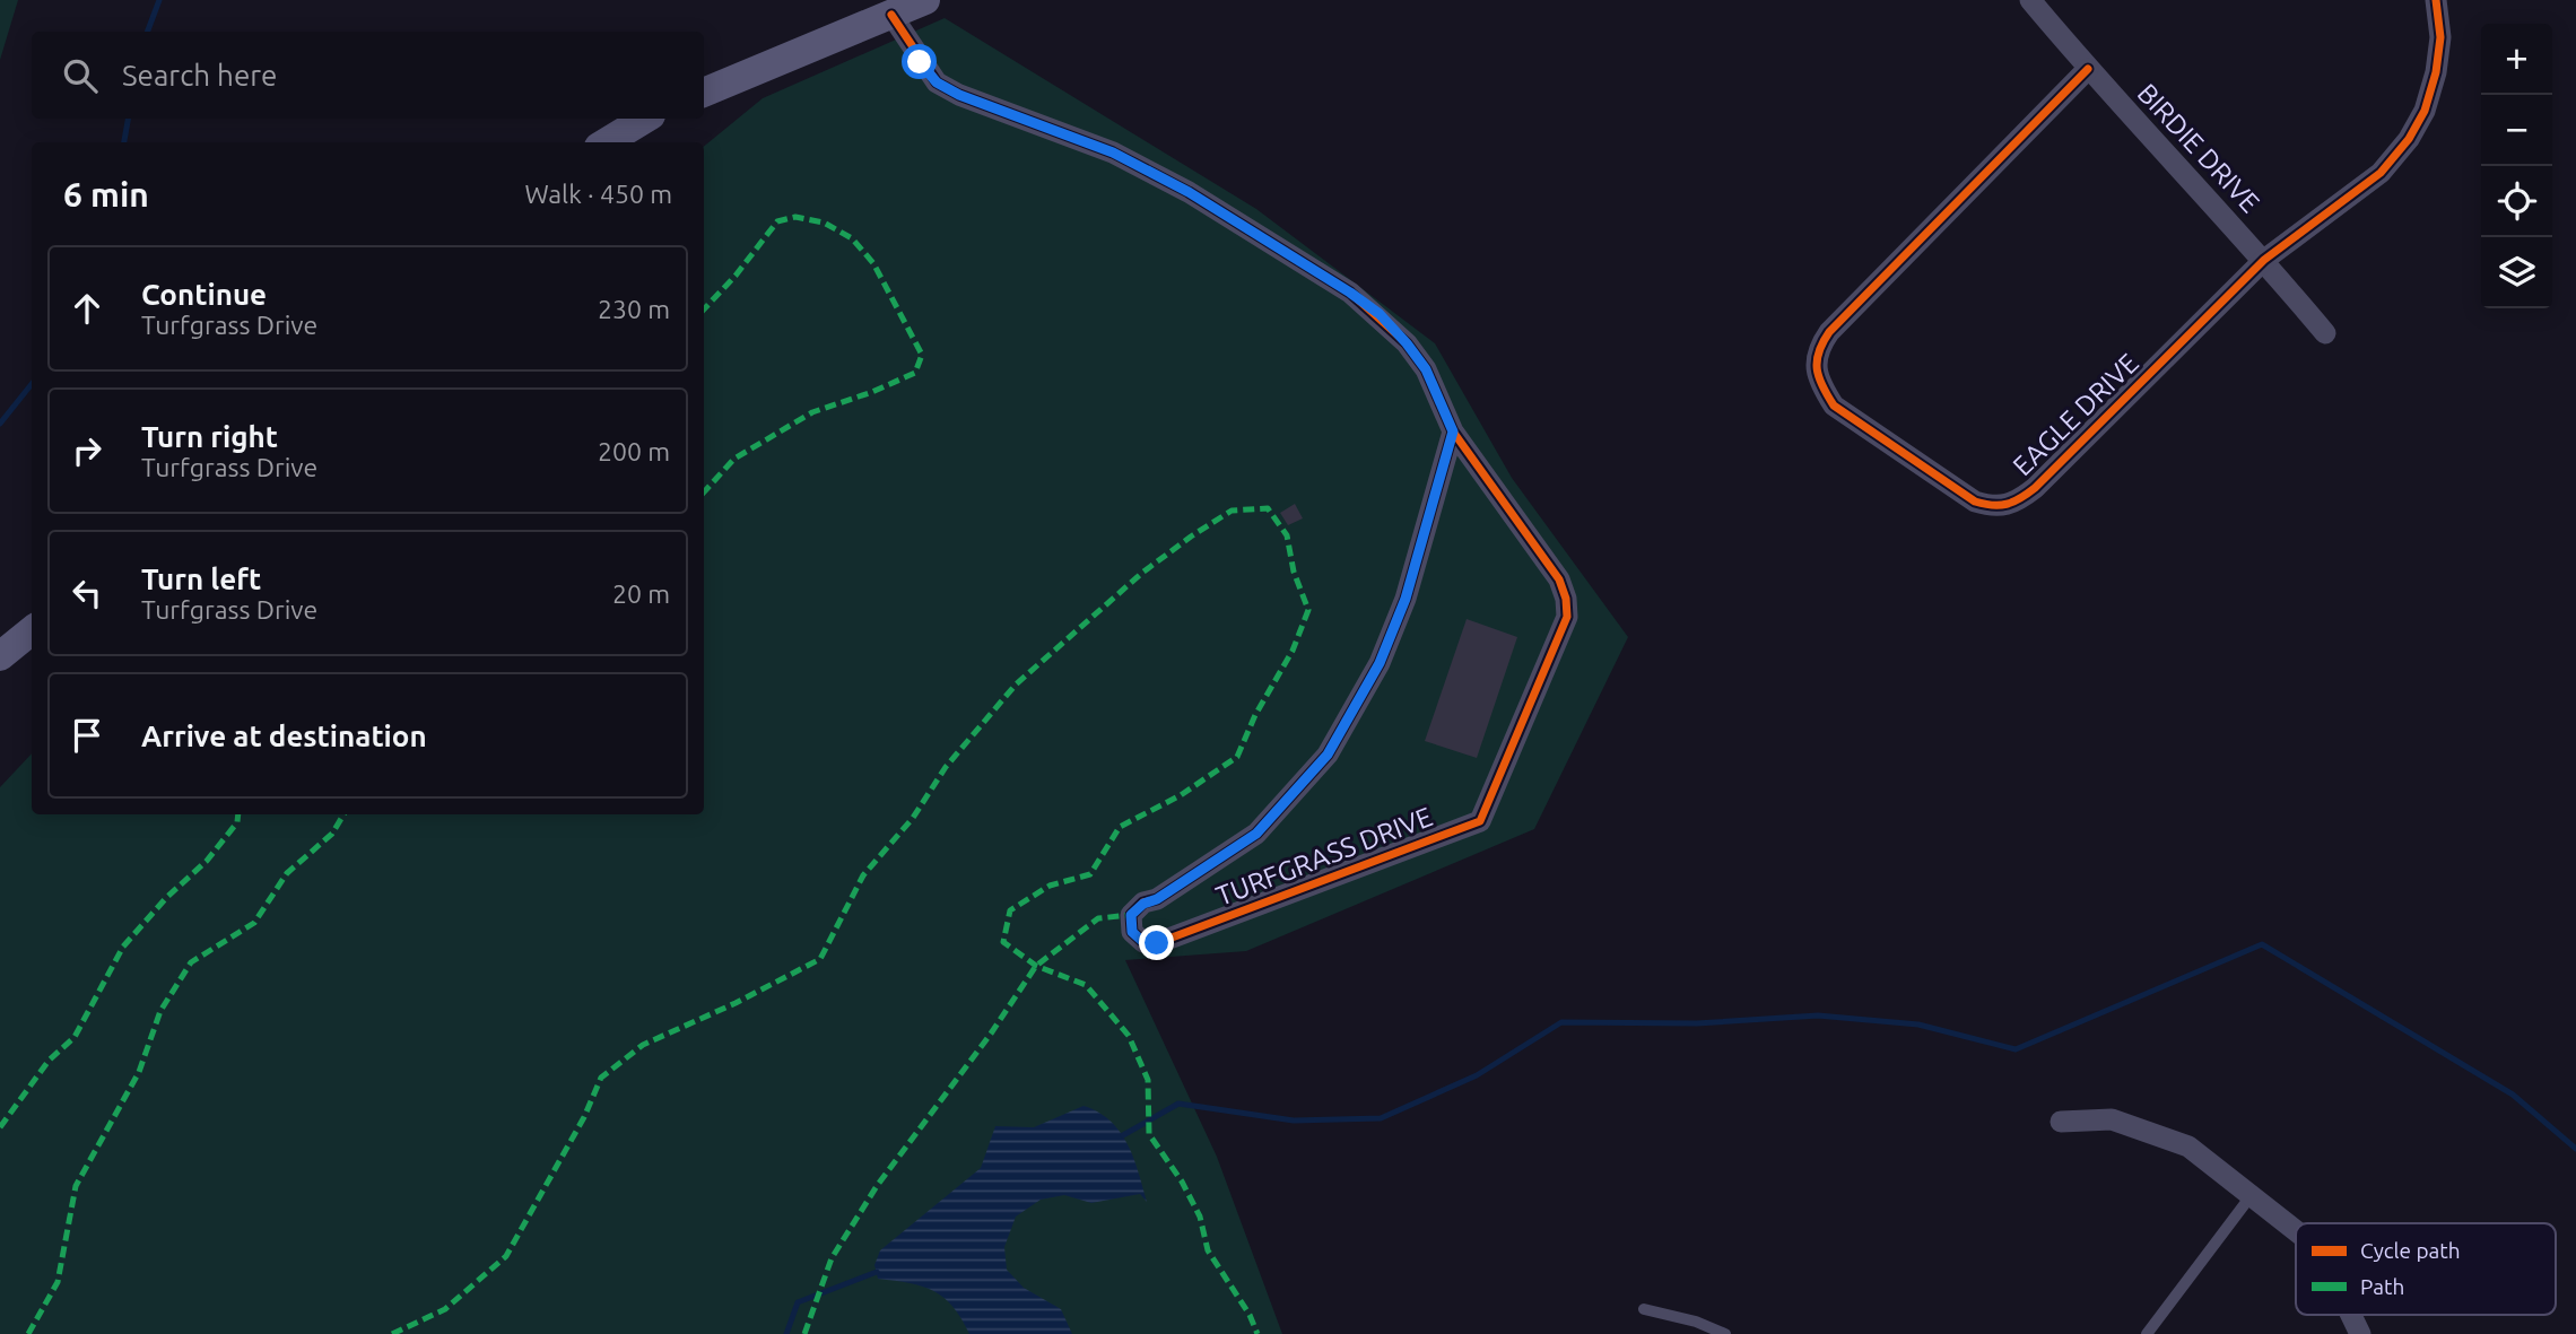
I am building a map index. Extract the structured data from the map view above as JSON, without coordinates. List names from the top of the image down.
{
  "streets": {
    "street": ["BIRDIE DRIVE", "EAGLE DRIVE", "TURFGRASS DRIVE"]
  },
  "crossings": [
    ["BIRDIE DRIVE", "EAGLE DRIVE"]
  ],
  "legend": ["Cycle path", "Path"],
  "page": {
    "map_buttons": ["+", "−"],
    "search": "Search here",
    "heading": ["6 min", "Walk · 450 m"],
    "list": [
      ["Continue", "Turfgrass Drive", "230 m"],
      ["Turn right", "Turfgrass Drive", "200 m"],
      ["Turn left", "Turfgrass Drive", "20 m"],
      "Arrive at destination"
    ]
  }
}
